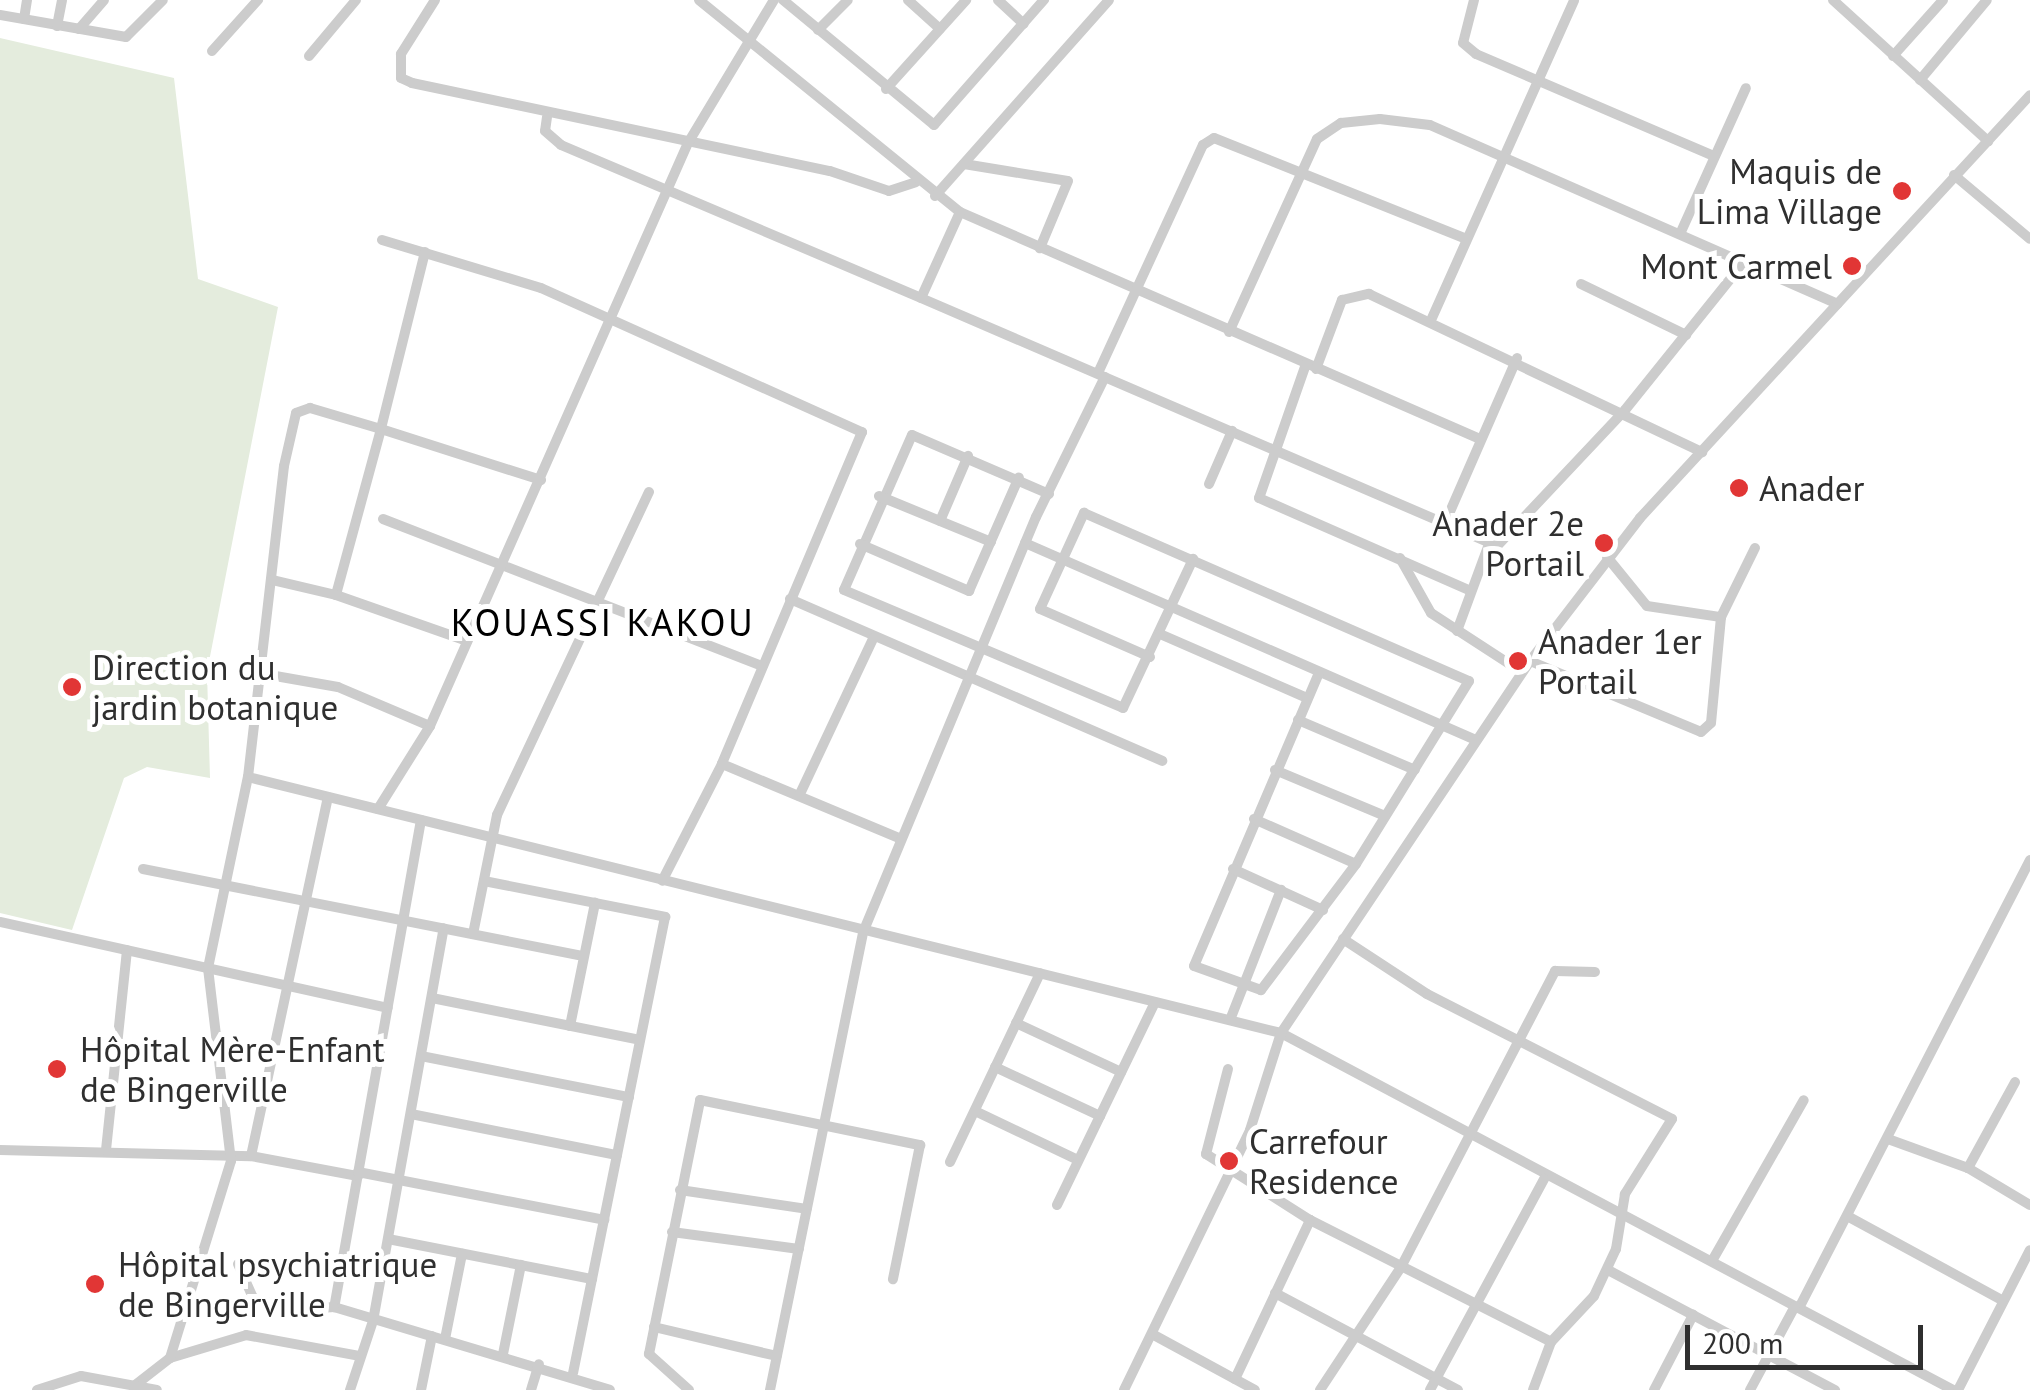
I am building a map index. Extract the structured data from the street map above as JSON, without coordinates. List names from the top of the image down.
{
  "districts": ["KOUASSI KAKOU"],
  "places": [
    "Maquis de Lima Village",
    "Mont Carmel",
    "Anader",
    "Anader 2e Portail",
    "Anader 1er Portail",
    "Direction du jardin botanique",
    "Hôpital Mère-Enfant de Bingerville",
    "Carrefour Residence",
    "Hôpital psychiatrique de Bingerville"
  ],
  "scale_bar": "200 m"
}
